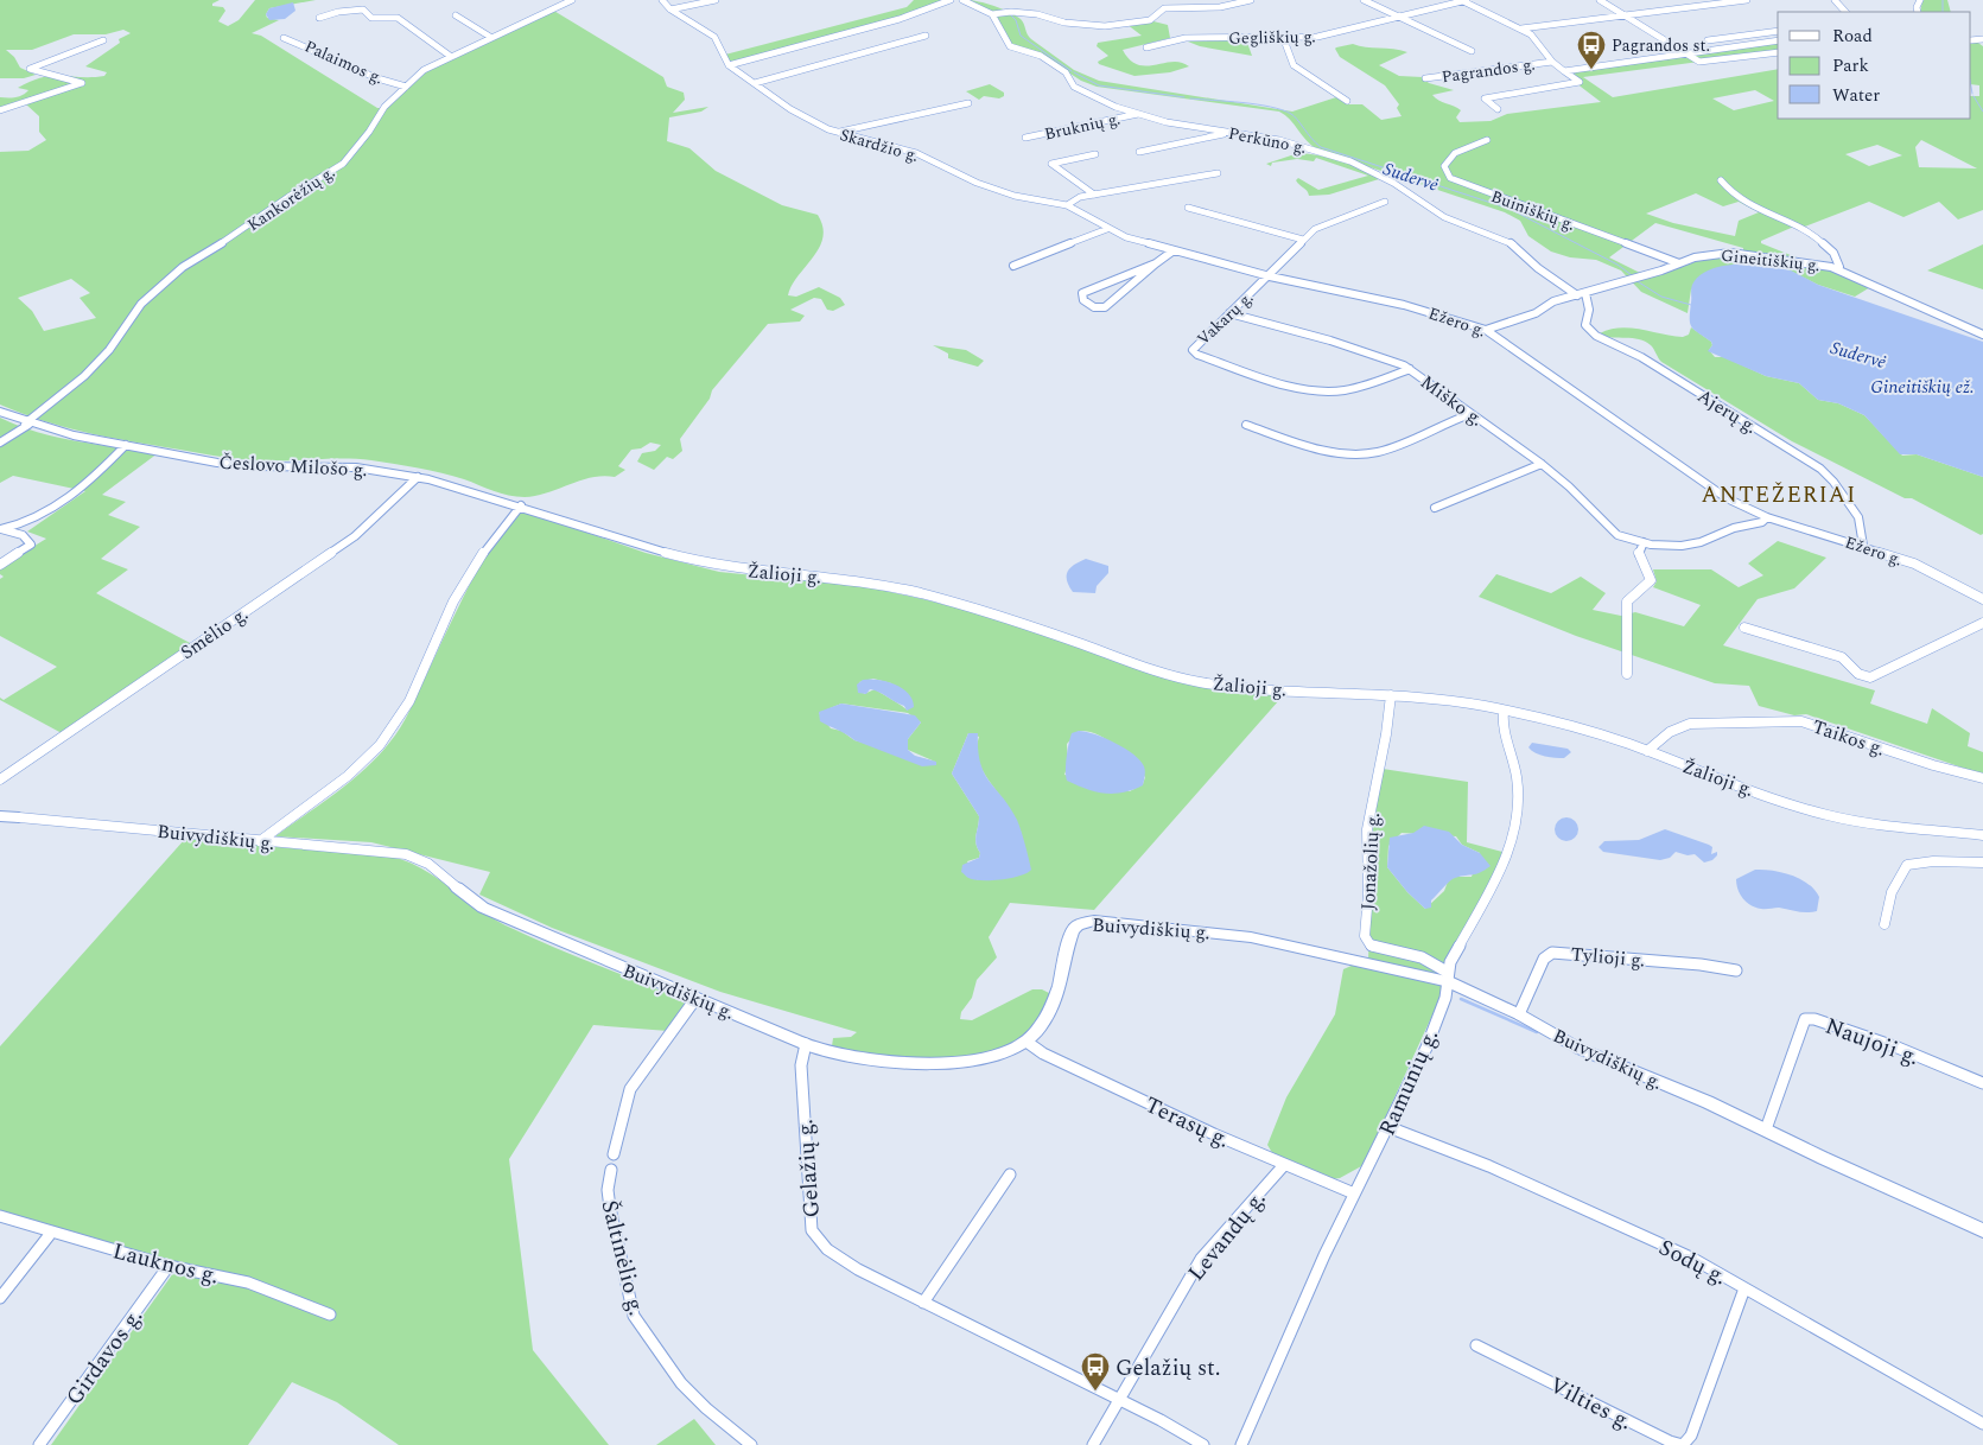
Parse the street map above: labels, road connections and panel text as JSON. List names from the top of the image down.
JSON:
{
  "streets": {
    "main road": ["Buivydiškių g."],
    "street": [
      "Gegliškių g.",
      "Palaimos g.",
      "Pagrandos g.",
      "Bruknių g.",
      "Perkūno g.",
      "Skardžio g.",
      "Kankorėžių g.",
      "Buiniškių g.",
      "Gineitiškių g.",
      "Vakarų g.",
      "Ežero g.",
      "Miško g.",
      "Ajerų g.",
      "Česlovo Milošo g.",
      "Žalioji g.",
      "Smėlio g.",
      "Taikos g.",
      "Jonažolių g.",
      "Tylioji g.",
      "Naujoji g.",
      "Ramunių g.",
      "Terasų g.",
      "Gelažių g.",
      "Levandų g.",
      "Šaltinėlio g.",
      "Sodų g.",
      "Lauknos g.",
      "Girdavos g.",
      "Vilties g."
    ]
  },
  "crossings": [
    ["Palaimos g.", "Kankorėžių g."],
    ["Bruknių g.", "Perkūno g."],
    ["Perkūno g.", "Gineitiškių g."],
    ["Perkūno g.", "Ajerų g."],
    ["Skardžio g.", "Ežero g."],
    ["Kankorėžių g.", "Česlovo Milošo g."],
    ["Buiniškių g.", "Gineitiškių g."],
    ["Gineitiškių g.", "Ežero g."],
    ["Gineitiškių g.", "Ajerų g."],
    ["Vakarų g.", "Ežero g."],
    ["Vakarų g.", "Miško g."],
    ["Ežero g.", "Miško g."],
    ["Ežero g.", "Ajerų g."],
    ["Česlovo Milošo g.", "Žalioji g."],
    ["Česlovo Milošo g.", "Smėlio g."],
    ["Žalioji g.", "Taikos g."],
    ["Žalioji g.", "Jonažolių g."],
    ["Žalioji g.", "Ramunių g."],
    ["Buivydiškių g.", "Jonažolių g."],
    ["Buivydiškių g.", "Tylioji g."],
    ["Buivydiškių g.", "Naujoji g."],
    ["Buivydiškių g.", "Ramunių g."],
    ["Buivydiškių g.", "Terasų g."],
    ["Buivydiškių g.", "Gelažių g."],
    ["Jonažolių g.", "Ramunių g."],
    ["Ramunių g.", "Terasų g."],
    ["Ramunių g.", "Sodų g."],
    ["Terasų g.", "Levandų g."],
    ["Gelažių g.", "Levandų g."],
    ["Sodų g.", "Vilties g."],
    ["Lauknos g.", "Girdavos g."]
  ],
  "districts": ["ANTEŽERIAI"],
  "water": ["Sudervė", "Gineitiškių ež."],
  "places": {
    "bus stop": ["Pagrandos st.", "Gelažių st."]
  },
  "legend": ["Road", "Park", "Water"]
}
